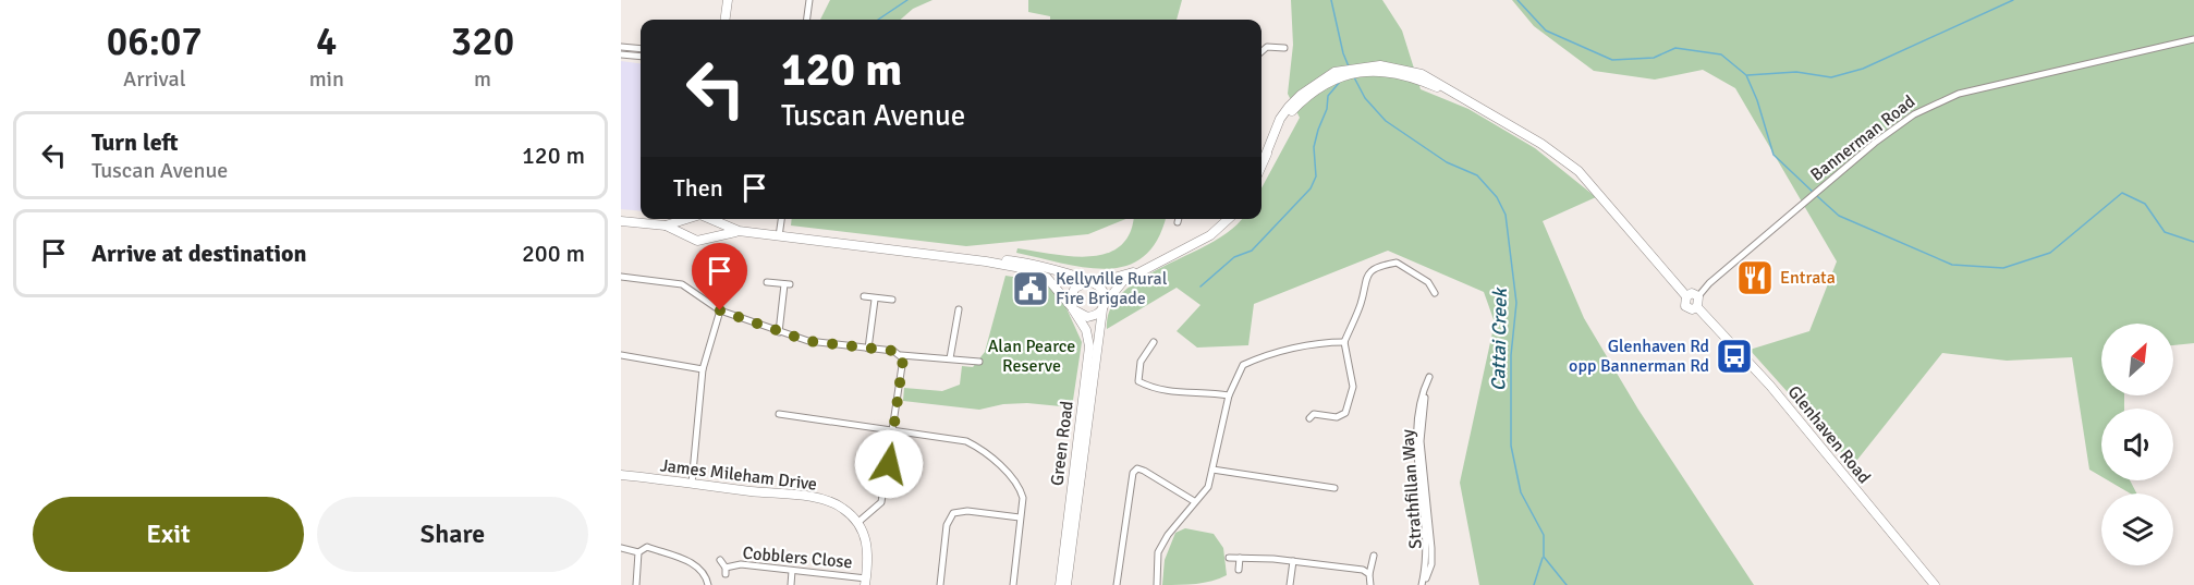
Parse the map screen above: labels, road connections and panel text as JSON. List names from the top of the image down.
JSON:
{
  "streets": {
    "main road": ["Glenhaven Road", "Green Road", "James Mileham Drive"],
    "street": ["Bannerman Road", "Strathfillan Way", "Cobblers Close"]
  },
  "crossings": [
    ["Bannerman Road", "Glenhaven Road"]
  ],
  "water": ["Cattai Creek"],
  "parks": ["Alan Pearce Reserve"],
  "places": {
    "restaurant": ["Entrata"],
    "public building": ["Kellyville Rural Fire Brigade"],
    "bus stop": ["Glenhaven Rd opp Bannerman Rd"]
  },
  "north": "top right",
  "page": {
    "eta": [
      "06:07",
      "Arrival",
      "4",
      "min",
      "320",
      "m"
    ],
    "turn": ["120 m", "Tuscan Avenue"],
    "list": [
      {
        "name": "Turn left",
        "note": "Tuscan Avenue",
        "value": "120 m"
      },
      {
        "name": "Arrive at destination",
        "value": "200 m"
      }
    ],
    "then": "Then",
    "buttons": ["Exit", "Share"]
  }
}
